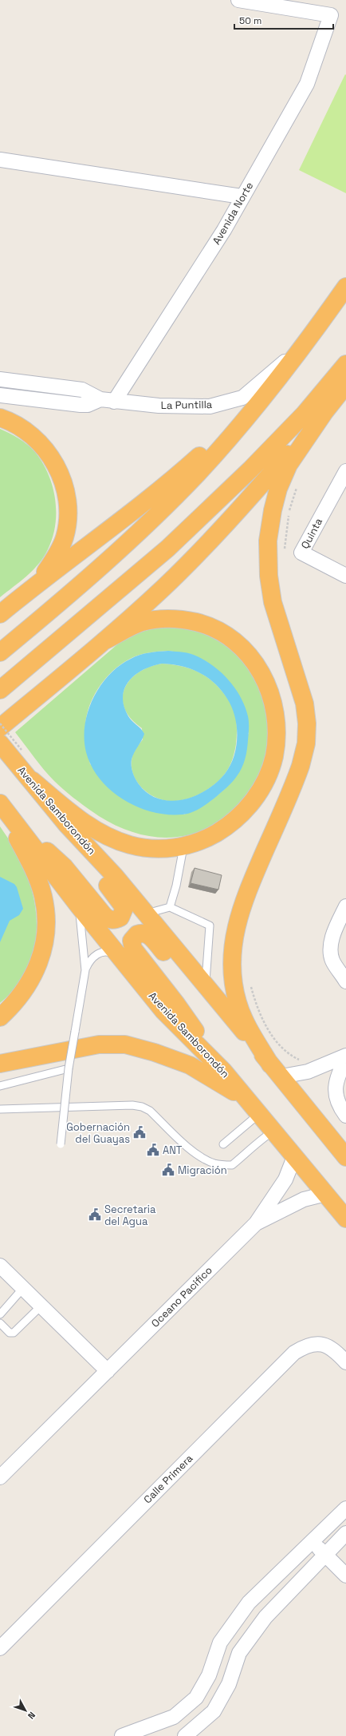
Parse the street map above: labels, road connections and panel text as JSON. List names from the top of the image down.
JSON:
{
  "streets": {
    "highway": ["Avenida Samborondón"],
    "street": [
      "Avenida Norte",
      "La Puntilla",
      "Quinta",
      "Oceano Pacifico",
      "Calle Primera"
    ]
  },
  "crossings": [
    ["Avenida Norte", "La Puntilla"],
    ["Avenida Samborondón", "Oceano Pacifico"]
  ],
  "places": {
    "public building": [
      "Gobernación del Guayas",
      "ANT",
      "Migración",
      "Secretaria del Agua"
    ]
  },
  "scale_bar": "50 m",
  "north": "bottom right"
}
